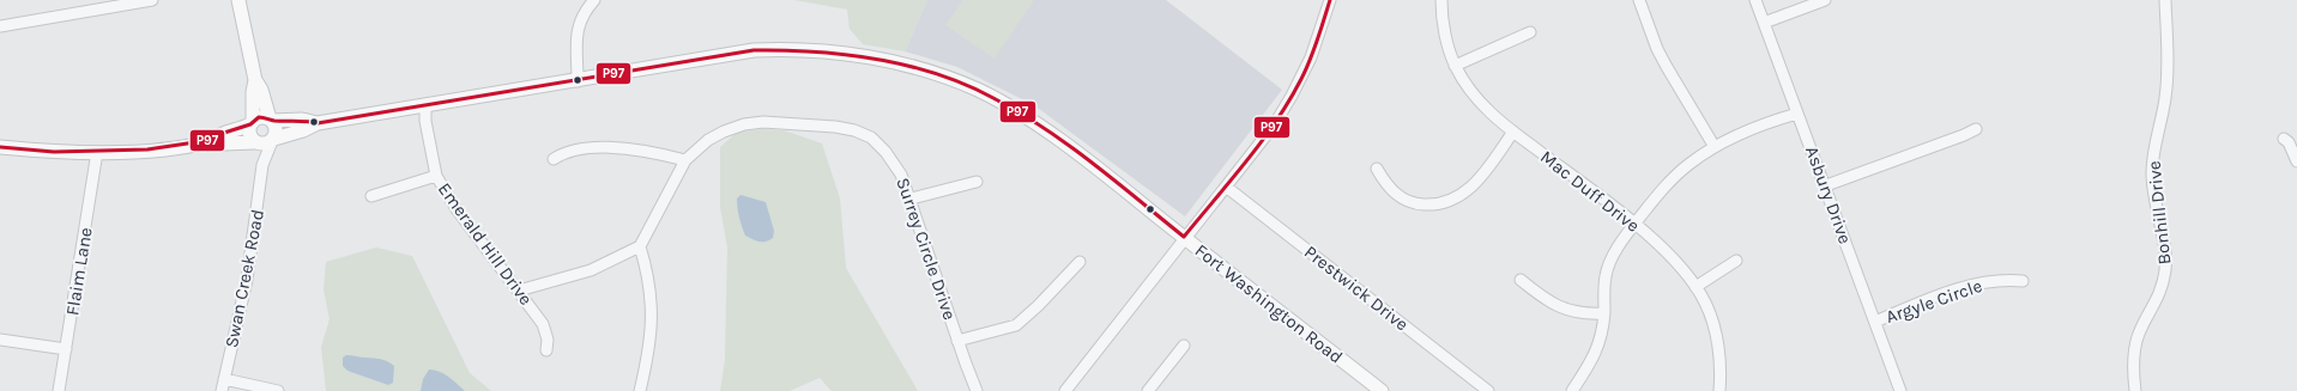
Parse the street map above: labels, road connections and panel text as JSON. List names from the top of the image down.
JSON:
{
  "streets": {
    "main road": ["Fort Washington Road"],
    "street": [
      "Mac Duff Drive",
      "Asbury Drive",
      "Bonhill Drive",
      "Emerald Hill Drive",
      "Surrey Circle Drive",
      "Flaim Lane",
      "Swan Creek Road",
      "Prestwick Drive",
      "Argyle Circle"
    ]
  },
  "crossings": [
    ["Asbury Drive", "Argyle Circle"],
    ["Emerald Hill Drive", "Fort Washington Road"],
    ["Swan Creek Road", "Fort Washington Road"]
  ],
  "lines": ["transit line P97"]
}
